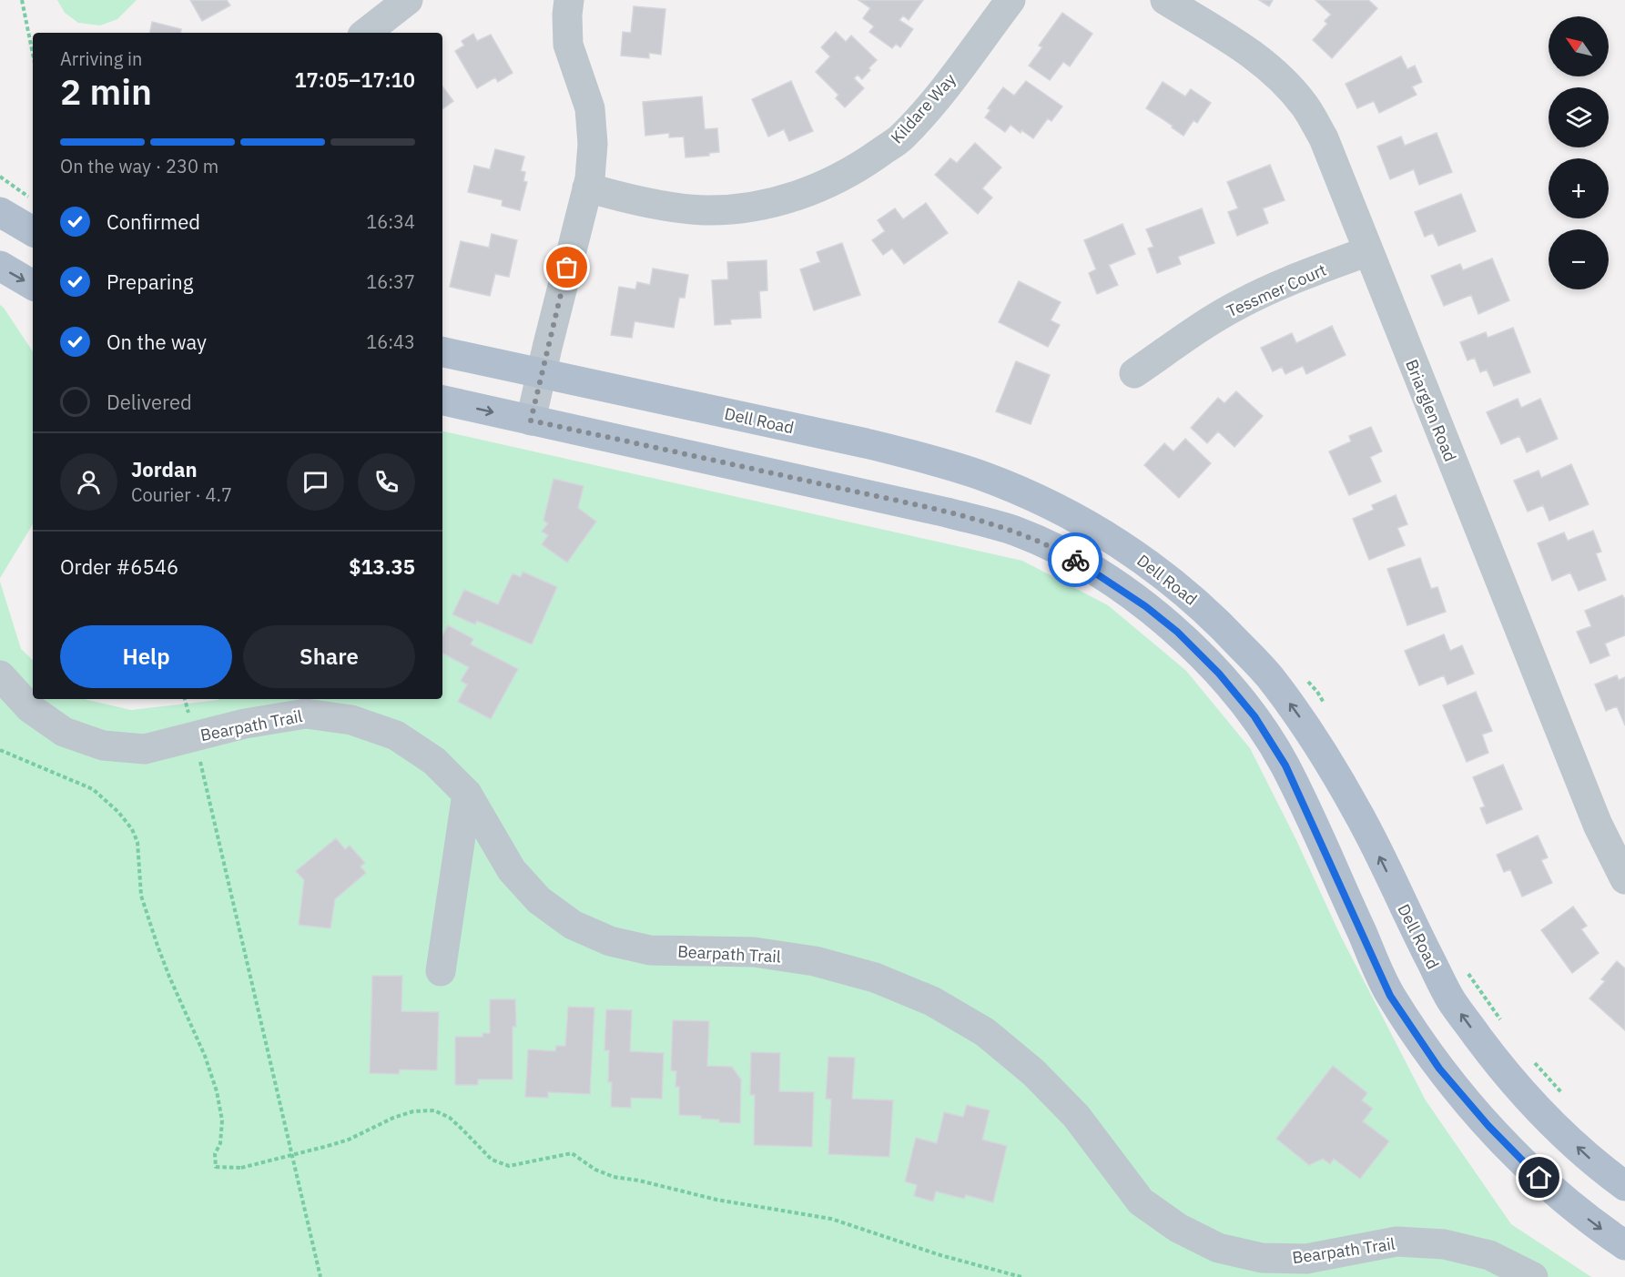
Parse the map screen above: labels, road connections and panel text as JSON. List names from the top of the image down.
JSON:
{
  "streets": {
    "main road": ["Dell Road"],
    "street": [
      "Kildare Way",
      "Tessmer Court",
      "Briarglen Road",
      "Bearpath Trail"
    ]
  },
  "crossings": [
    ["Tessmer Court", "Briarglen Road"]
  ],
  "north": "top left",
  "page": {
    "map_buttons": ["+", "−"],
    "heading": ["2 min", "Arriving in", "17:05–17:10"],
    "panel": [
      "Jordan",
      "Courier · 4.7",
      "Order #6546",
      "$13.35"
    ],
    "bar": "On the way · 230 m",
    "list": [
      ["Confirmed", "16:34"],
      ["Preparing", "16:37"],
      ["On the way", "16:43"],
      "Delivered"
    ],
    "buttons": ["Help", "Share"]
  }
}
